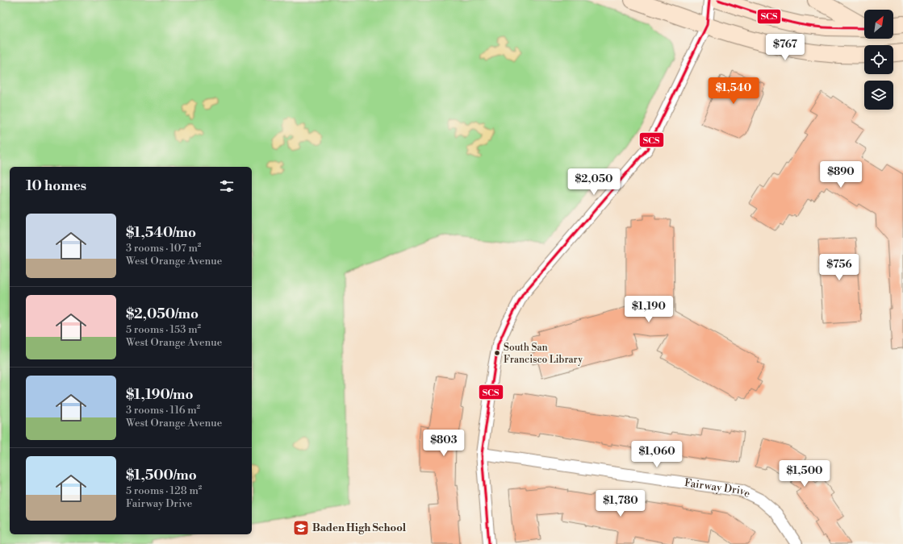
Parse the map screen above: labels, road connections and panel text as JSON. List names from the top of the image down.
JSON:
{
  "streets": {
    "street": ["Fairway Drive"]
  },
  "places": {
    "other": ["South San Francisco Library"],
    "school or university": ["Baden High School"]
  },
  "lines": ["transit line SCS"],
  "north": "top right",
  "page": {
    "price": [
      "$767",
      "$1,540",
      "$890",
      "$2,050",
      "$756",
      "$1,190",
      "$803",
      "$1,060",
      "$1,500",
      "$1,780"
    ],
    "heading": "10 homes",
    "list": [
      {
        "name": "$1,540/mo",
        "note": "3 rooms · 107 m² · West Orange Avenue"
      },
      {
        "name": "$2,050/mo",
        "note": "5 rooms · 153 m² · West Orange Avenue"
      },
      {
        "name": "$1,190/mo",
        "note": "3 rooms · 116 m² · West Orange Avenue"
      },
      {
        "name": "$1,500/mo",
        "note": "5 rooms · 128 m² · Fairway Drive"
      }
    ]
  }
}
